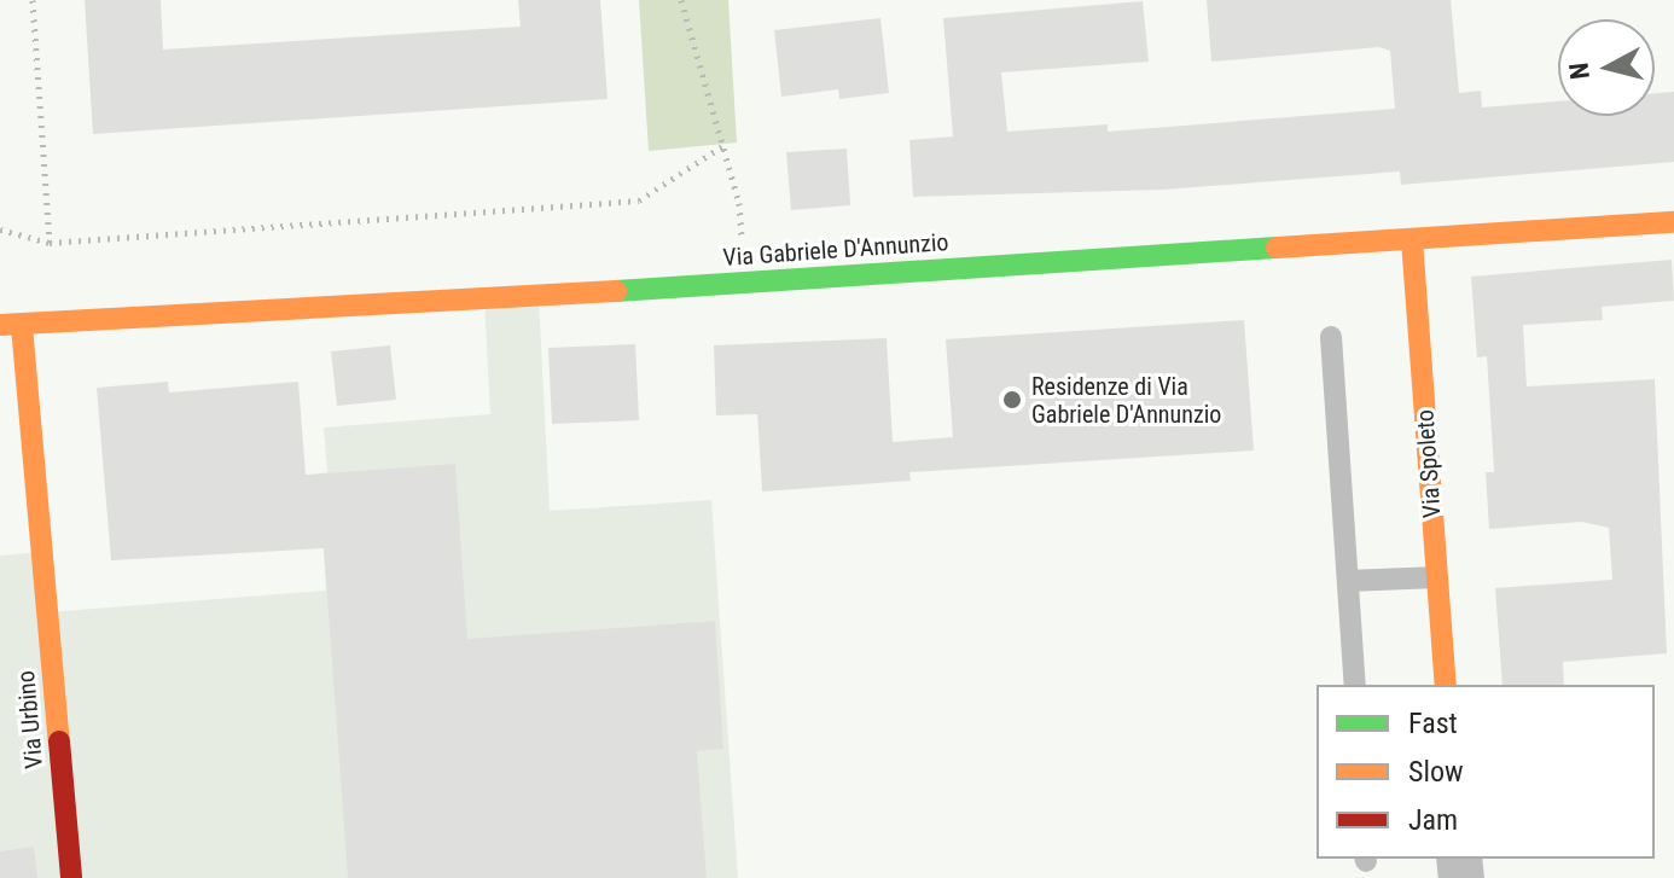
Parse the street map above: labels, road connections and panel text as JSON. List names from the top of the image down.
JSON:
{
  "streets": {
    "street": ["Via Gabriele D'Annunzio", "Via Spoleto", "Via Urbino"]
  },
  "crossings": [
    ["Via Gabriele D'Annunzio", "Via Spoleto"],
    ["Via Gabriele D'Annunzio", "Via Urbino"]
  ],
  "places": ["Residenze di Via Gabriele D'Annunzio"],
  "legend": ["Fast", "Slow", "Jam"],
  "north": "left"
}
